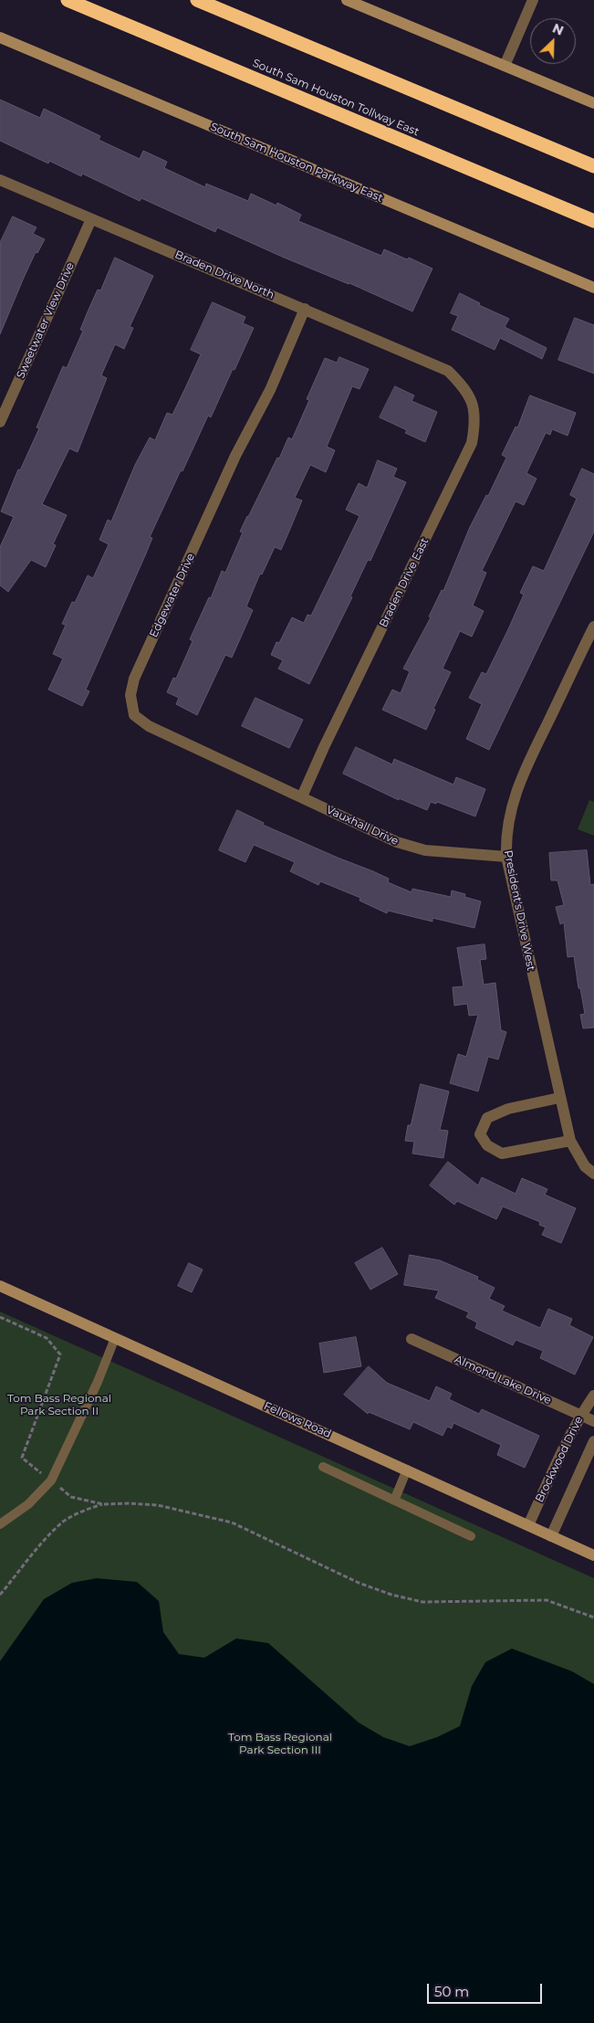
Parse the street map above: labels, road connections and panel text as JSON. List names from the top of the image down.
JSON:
{
  "streets": {
    "highway": ["South Sam Houston Tollway East"],
    "main road": ["South Sam Houston Parkway East", "Fellows Road"],
    "street": [
      "Braden Drive North",
      "Sweetwater View Drive",
      "Braden Drive East",
      "Edgewater Drive",
      "Vauxhall Drive",
      "President's Drive West",
      "Almond Lake Drive",
      "Brockwood Drive"
    ]
  },
  "crossings": [
    ["Braden Drive North", "Sweetwater View Drive"],
    ["Braden Drive North", "Braden Drive East"],
    ["Braden Drive North", "Edgewater Drive"],
    ["Braden Drive East", "Edgewater Drive"],
    ["Braden Drive East", "Vauxhall Drive"],
    ["Edgewater Drive", "Vauxhall Drive"],
    ["Vauxhall Drive", "President's Drive West"],
    ["Almond Lake Drive", "Brockwood Drive"],
    ["Fellows Road", "Brockwood Drive"]
  ],
  "parks": ["Tom Bass Regional Park Section II", "Tom Bass Regional Park Section III"],
  "scale_bar": "50 m",
  "north": "top right"
}
